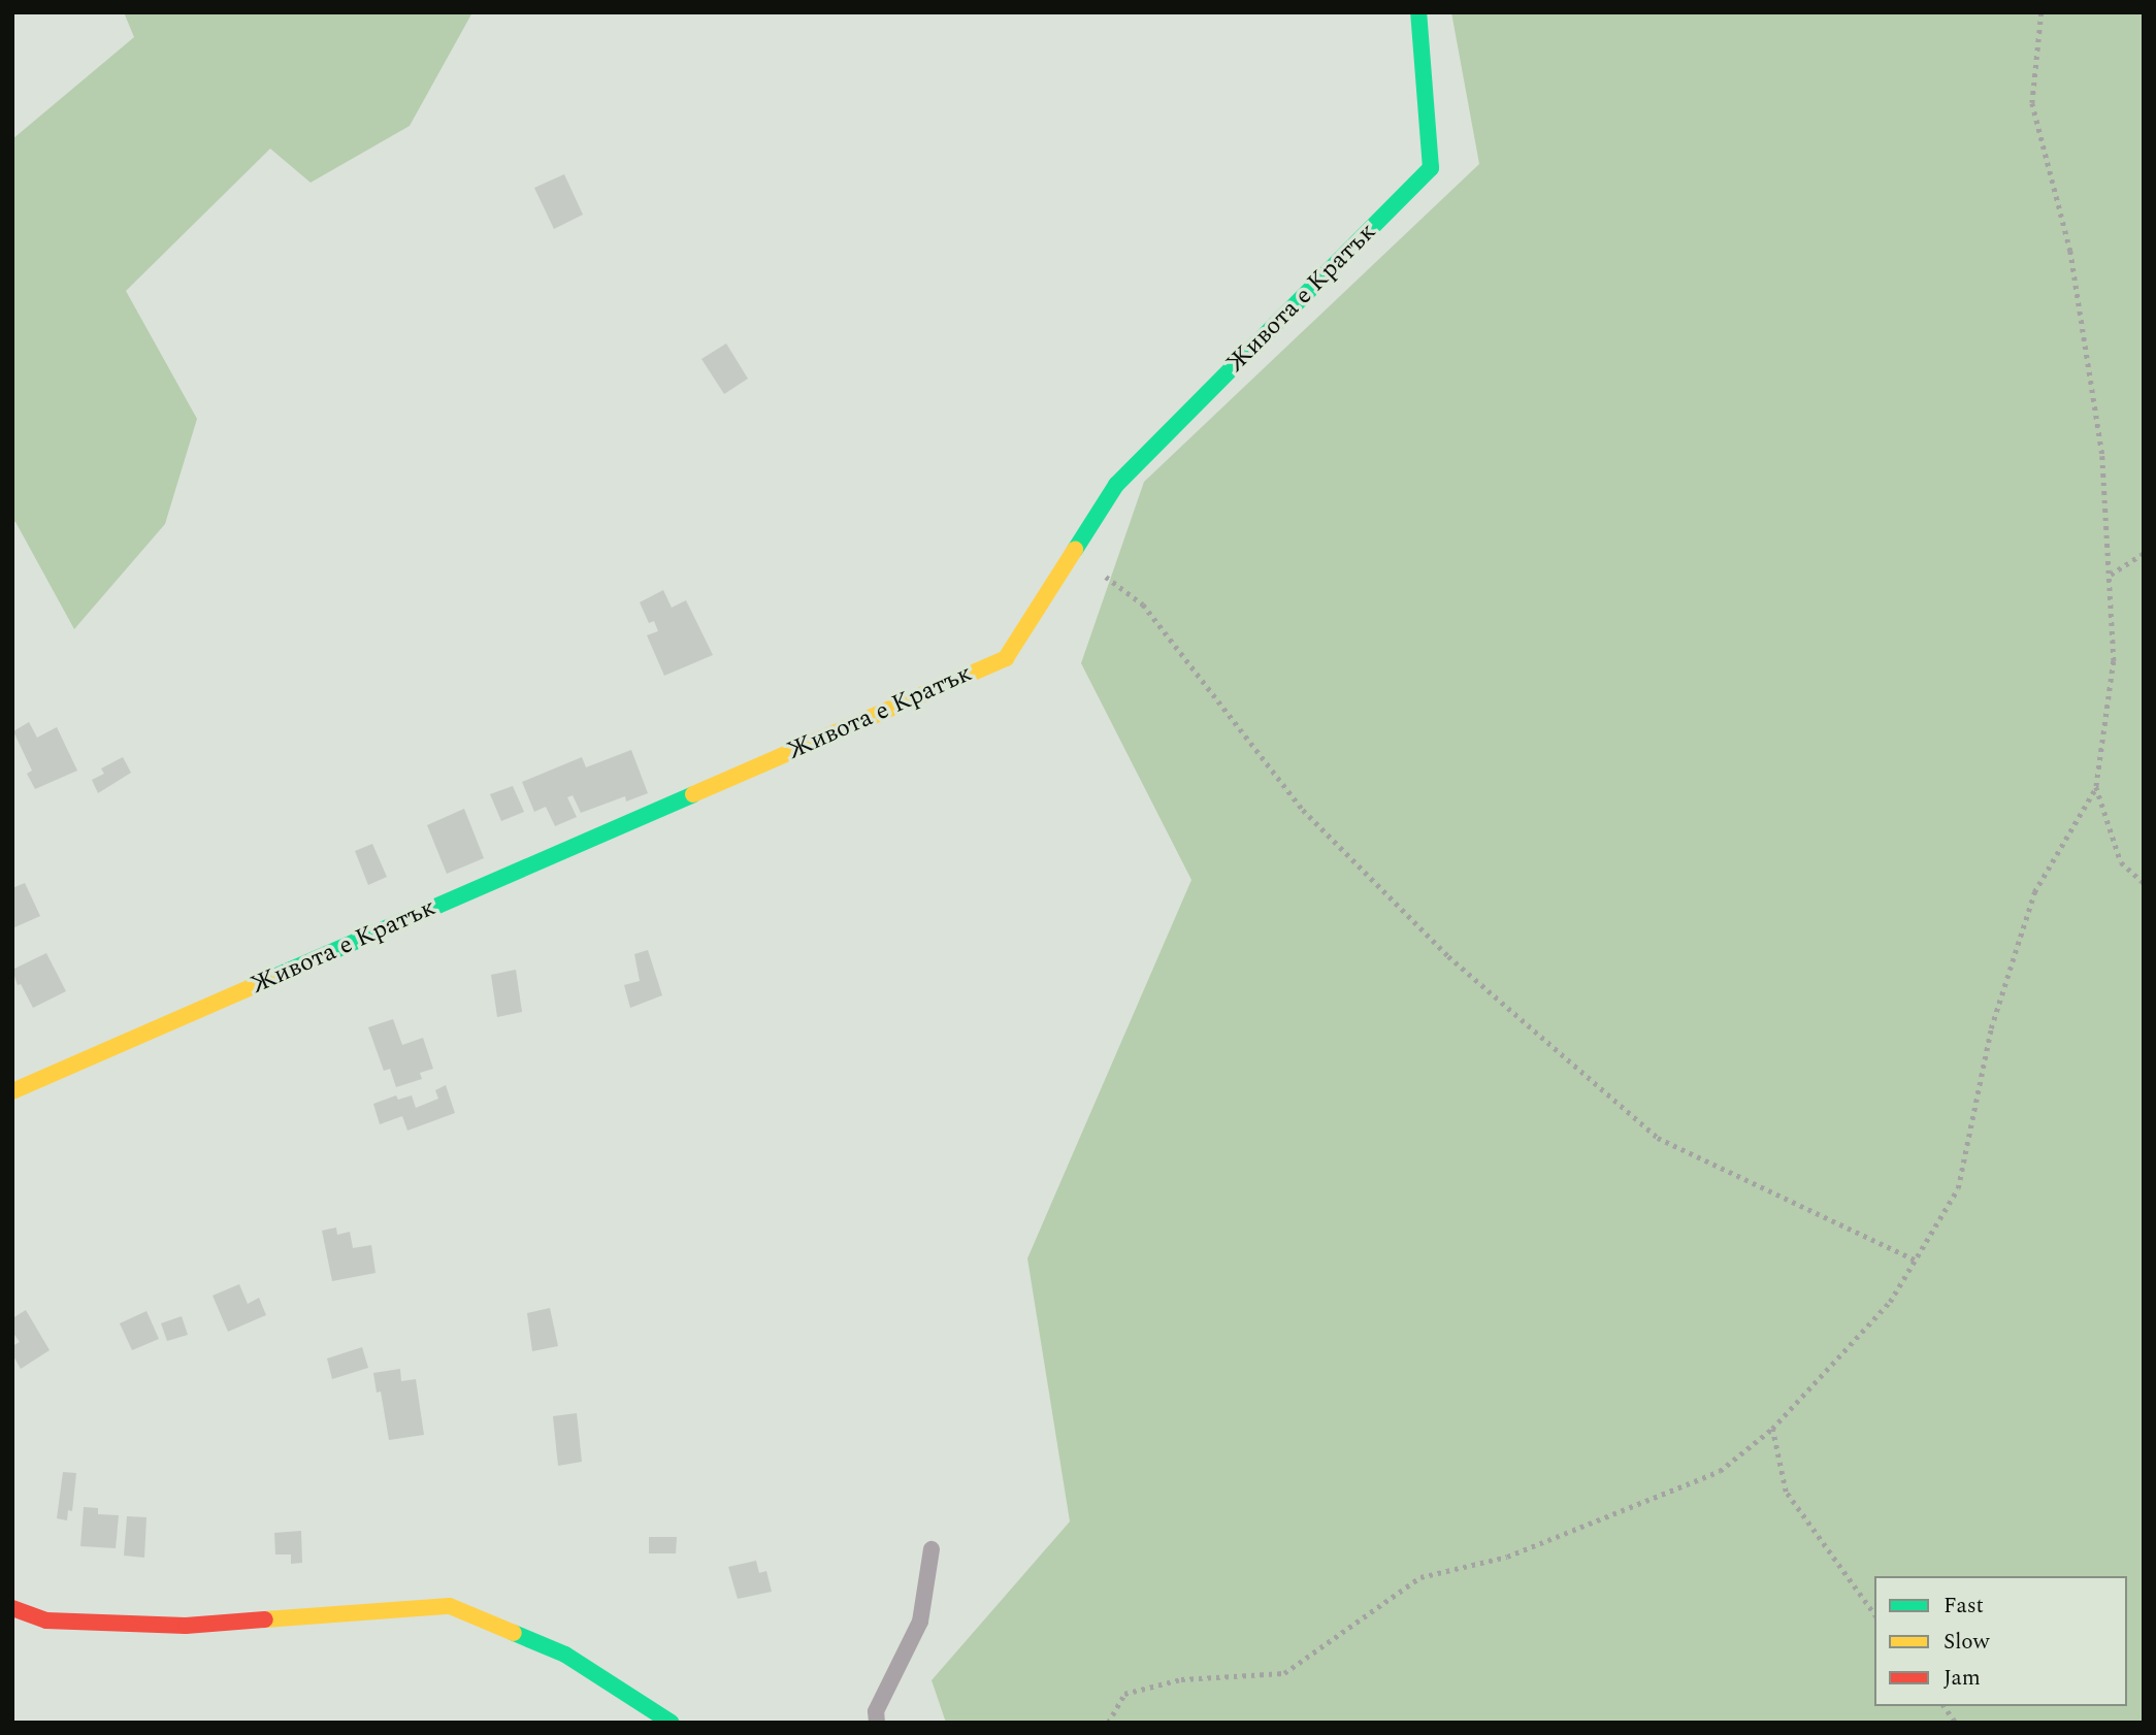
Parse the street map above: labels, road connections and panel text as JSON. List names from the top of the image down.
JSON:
{
  "streets": {
    "street": ["Живота е Кратък"]
  },
  "legend": ["Fast", "Slow", "Jam"]
}
